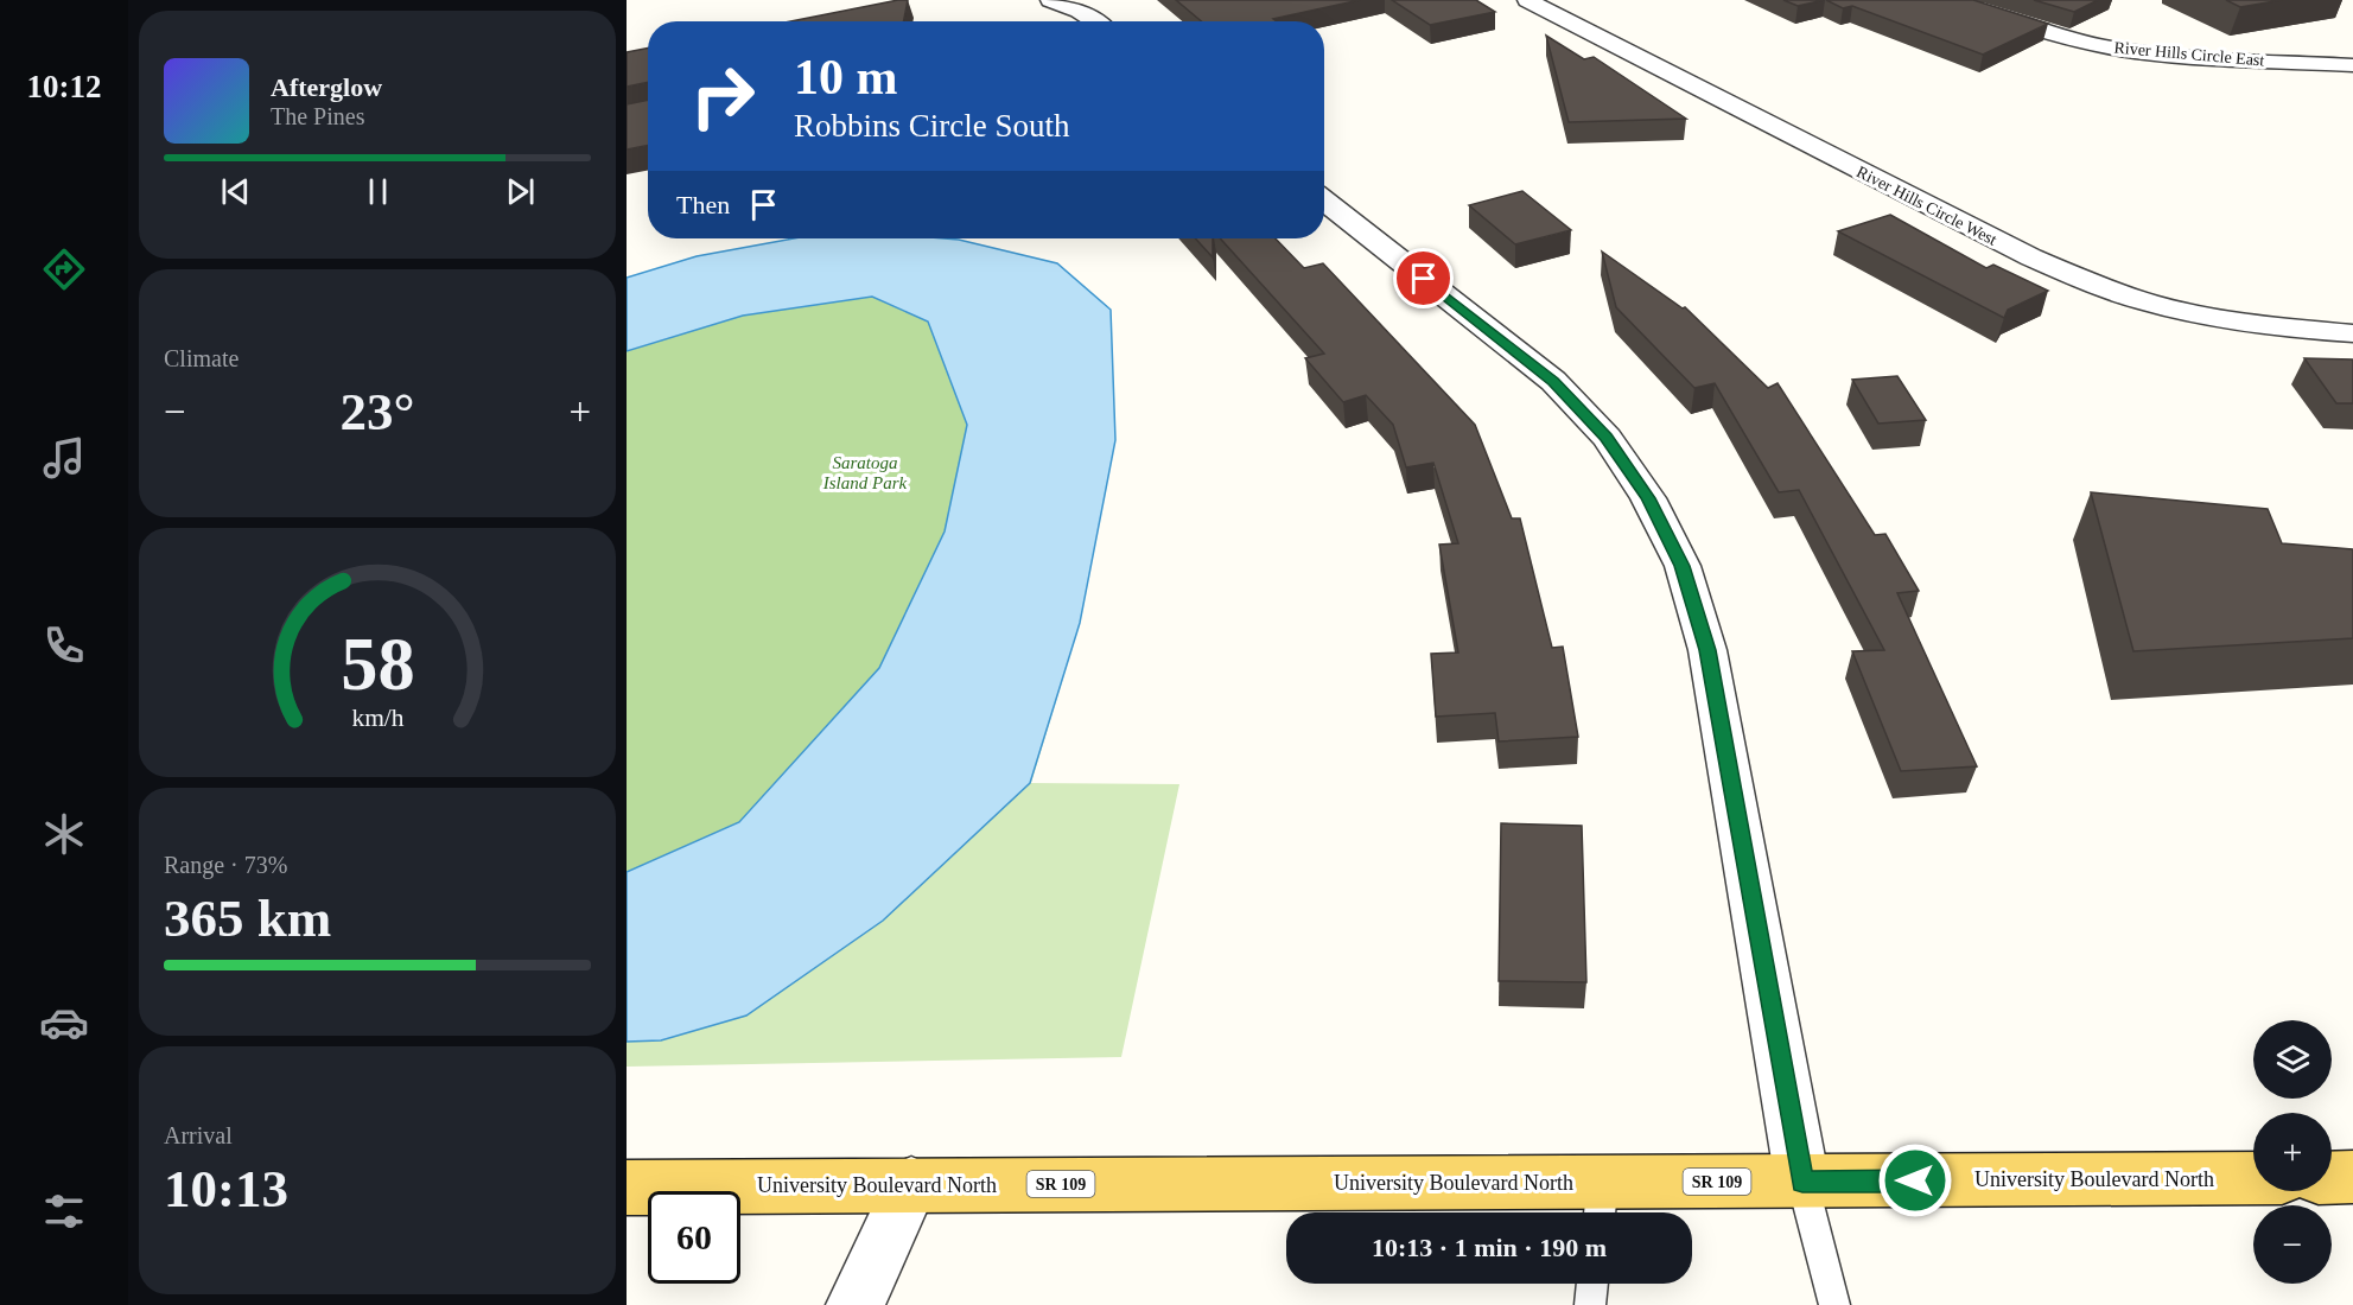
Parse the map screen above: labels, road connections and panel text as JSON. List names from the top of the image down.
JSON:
{
  "streets": {
    "main road": ["University Boulevard North", "SR 109"],
    "street": ["River Hills Circle East", "River Hills Circle West"]
  },
  "parks": ["Saratoga Island Park"],
  "page": {
    "tabs": "10:12",
    "turn": ["10 m", "Robbins Circle South"],
    "song": ["Afterglow", "The Pines"],
    "then": "Then",
    "tile": [
      "Climate",
      ["Range · 73%", "365 km"],
      ["Arrival", "10:13"]
    ],
    "heat": ["−", "23°", "+"],
    "map_buttons": ["+", "−"],
    "limit": "60",
    "trip": "10:13 · 1 min · 190 m",
    "gauge": ["58", "km/h"]
  }
}
